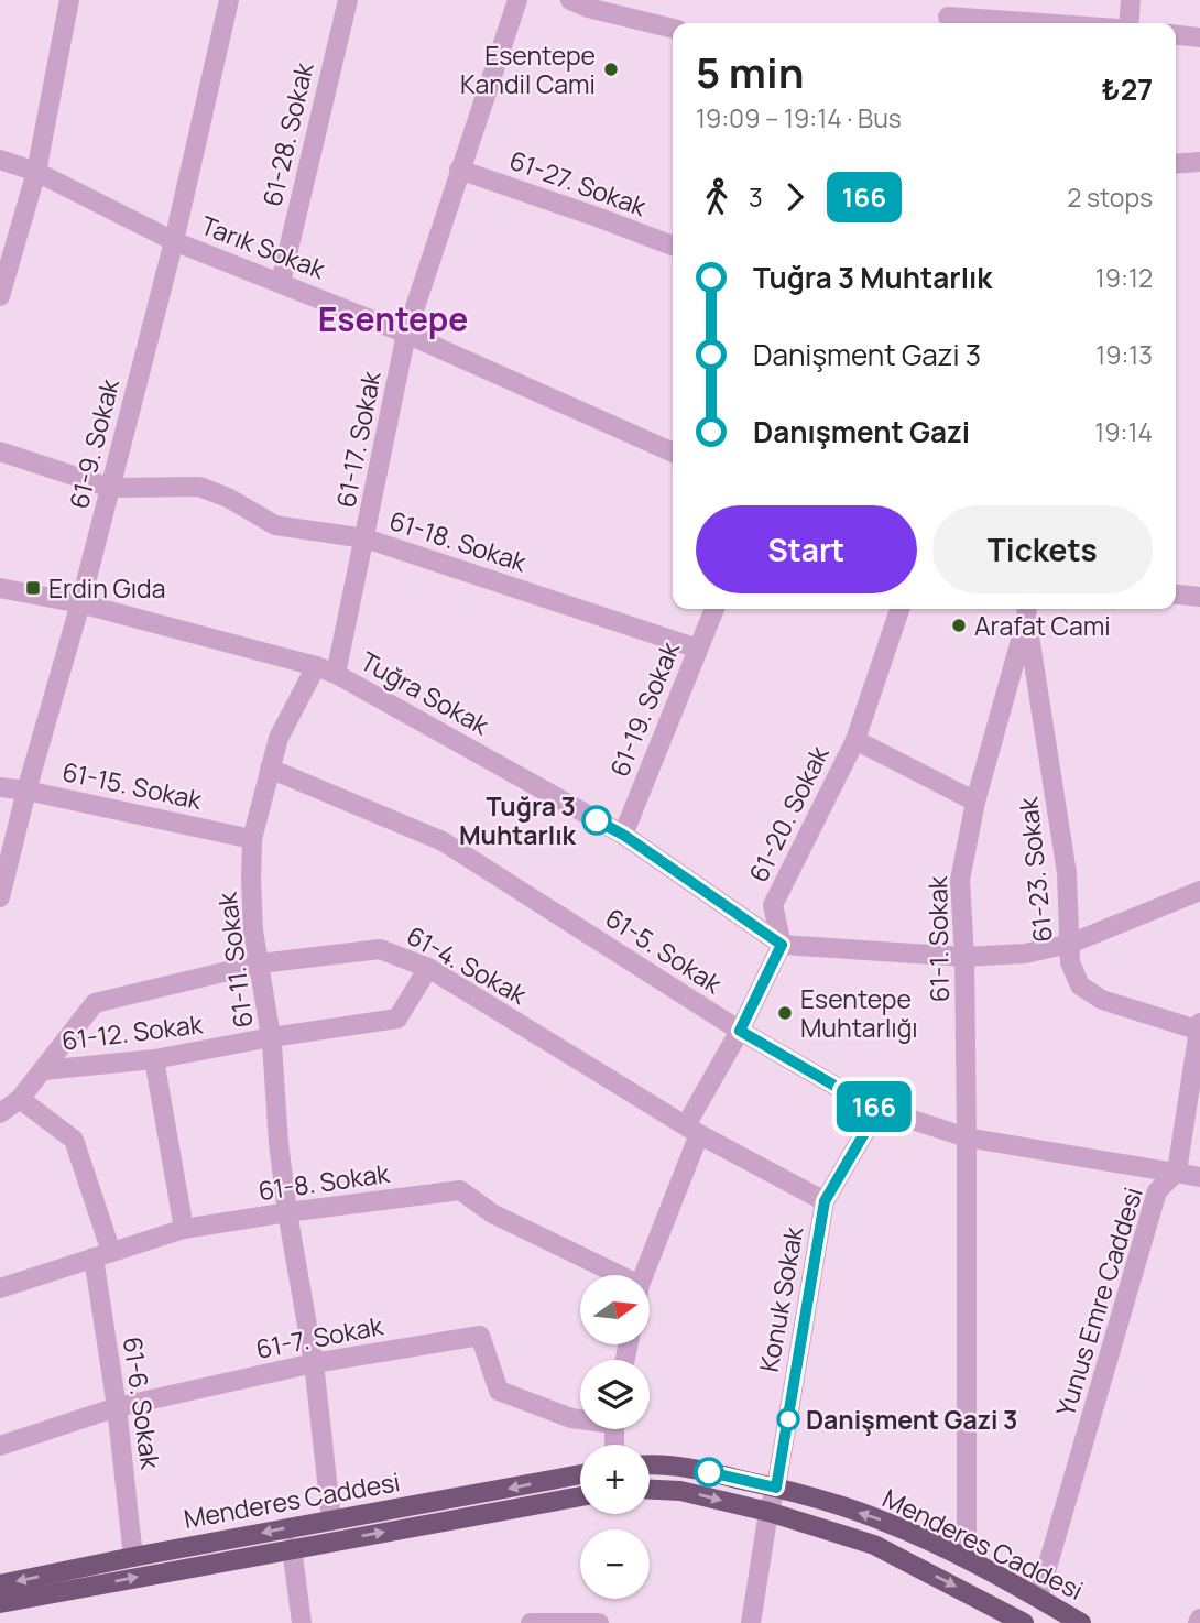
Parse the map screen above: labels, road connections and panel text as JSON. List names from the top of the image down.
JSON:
{
  "streets": {
    "main road": ["Menderes Caddesi"],
    "street": [
      "61-28. Sokak",
      "61-27. Sokak",
      "Tarık Sokak",
      "61-17. Sokak",
      "61-9. Sokak",
      "61-18. Sokak",
      "Tuğra Sokak",
      "61-19. Sokak",
      "61-15. Sokak",
      "61-20. Sokak",
      "61-23. Sokak",
      "61-1. Sokak",
      "61-5. Sokak",
      "61-11. Sokak",
      "61-4. Sokak",
      "61-12. Sokak",
      "61-8. Sokak",
      "Konuk Sokak",
      "Yunus Emre Caddesi",
      "61-7. Sokak",
      "61-6. Sokak"
    ]
  },
  "crossings": [
    ["61-28. Sokak", "Tarık Sokak"],
    ["61-27. Sokak", "61-17. Sokak"],
    ["Tarık Sokak", "61-17. Sokak"],
    ["Tarık Sokak", "61-9. Sokak"],
    ["61-17. Sokak", "61-18. Sokak"],
    ["61-17. Sokak", "Tuğra Sokak"],
    ["61-9. Sokak", "61-18. Sokak"],
    ["61-9. Sokak", "Tuğra Sokak"],
    ["61-9. Sokak", "61-15. Sokak"],
    ["61-18. Sokak", "61-19. Sokak"],
    ["Tuğra Sokak", "61-19. Sokak"],
    ["Tuğra Sokak", "61-20. Sokak"],
    ["Tuğra Sokak", "61-11. Sokak"],
    ["61-15. Sokak", "61-11. Sokak"],
    ["61-23. Sokak", "61-1. Sokak"],
    ["61-23. Sokak", "Yunus Emre Caddesi"],
    ["61-1. Sokak", "61-5. Sokak"],
    ["61-1. Sokak", "Menderes Caddesi"],
    ["61-5. Sokak", "61-11. Sokak"],
    ["61-5. Sokak", "Konuk Sokak"],
    ["61-5. Sokak", "Yunus Emre Caddesi"],
    ["61-11. Sokak", "61-4. Sokak"],
    ["61-11. Sokak", "61-12. Sokak"],
    ["61-11. Sokak", "61-8. Sokak"],
    ["61-11. Sokak", "61-7. Sokak"],
    ["61-11. Sokak", "Menderes Caddesi"],
    ["61-4. Sokak", "61-12. Sokak"],
    ["61-4. Sokak", "Konuk Sokak"],
    ["61-4. Sokak", "61-6. Sokak"],
    ["61-8. Sokak", "61-6. Sokak"],
    ["Konuk Sokak", "Menderes Caddesi"],
    ["Yunus Emre Caddesi", "Menderes Caddesi"],
    ["61-7. Sokak", "61-6. Sokak"],
    ["61-6. Sokak", "Menderes Caddesi"]
  ],
  "districts": ["Esentepe"],
  "places": {
    "other": [
      "Esentepe Kandil Cami",
      "Arafat Cami",
      "Tuğra 3 Muhtarlık",
      "Esentepe Muhtarlığı",
      "Danişment Gazi 3"
    ],
    "transit": ["Erdin Gıda"]
  },
  "lines": ["bus line 166"],
  "north": "right",
  "page": {
    "on_map": "166",
    "heading": ["5 min", "19:09 – 19:14 · Bus", "₺27"],
    "legs": ["3", "166", "2 stops"],
    "list": [
      {
        "name": "Tuğra 3 Muhtarlık",
        "value": "19:12"
      },
      {
        "name": "Danişment Gazi 3",
        "value": "19:13"
      },
      {
        "name": "Danışment Gazi",
        "value": "19:14"
      }
    ],
    "buttons": ["Start", "Tickets"],
    "map_buttons": ["+", "−"]
  }
}
